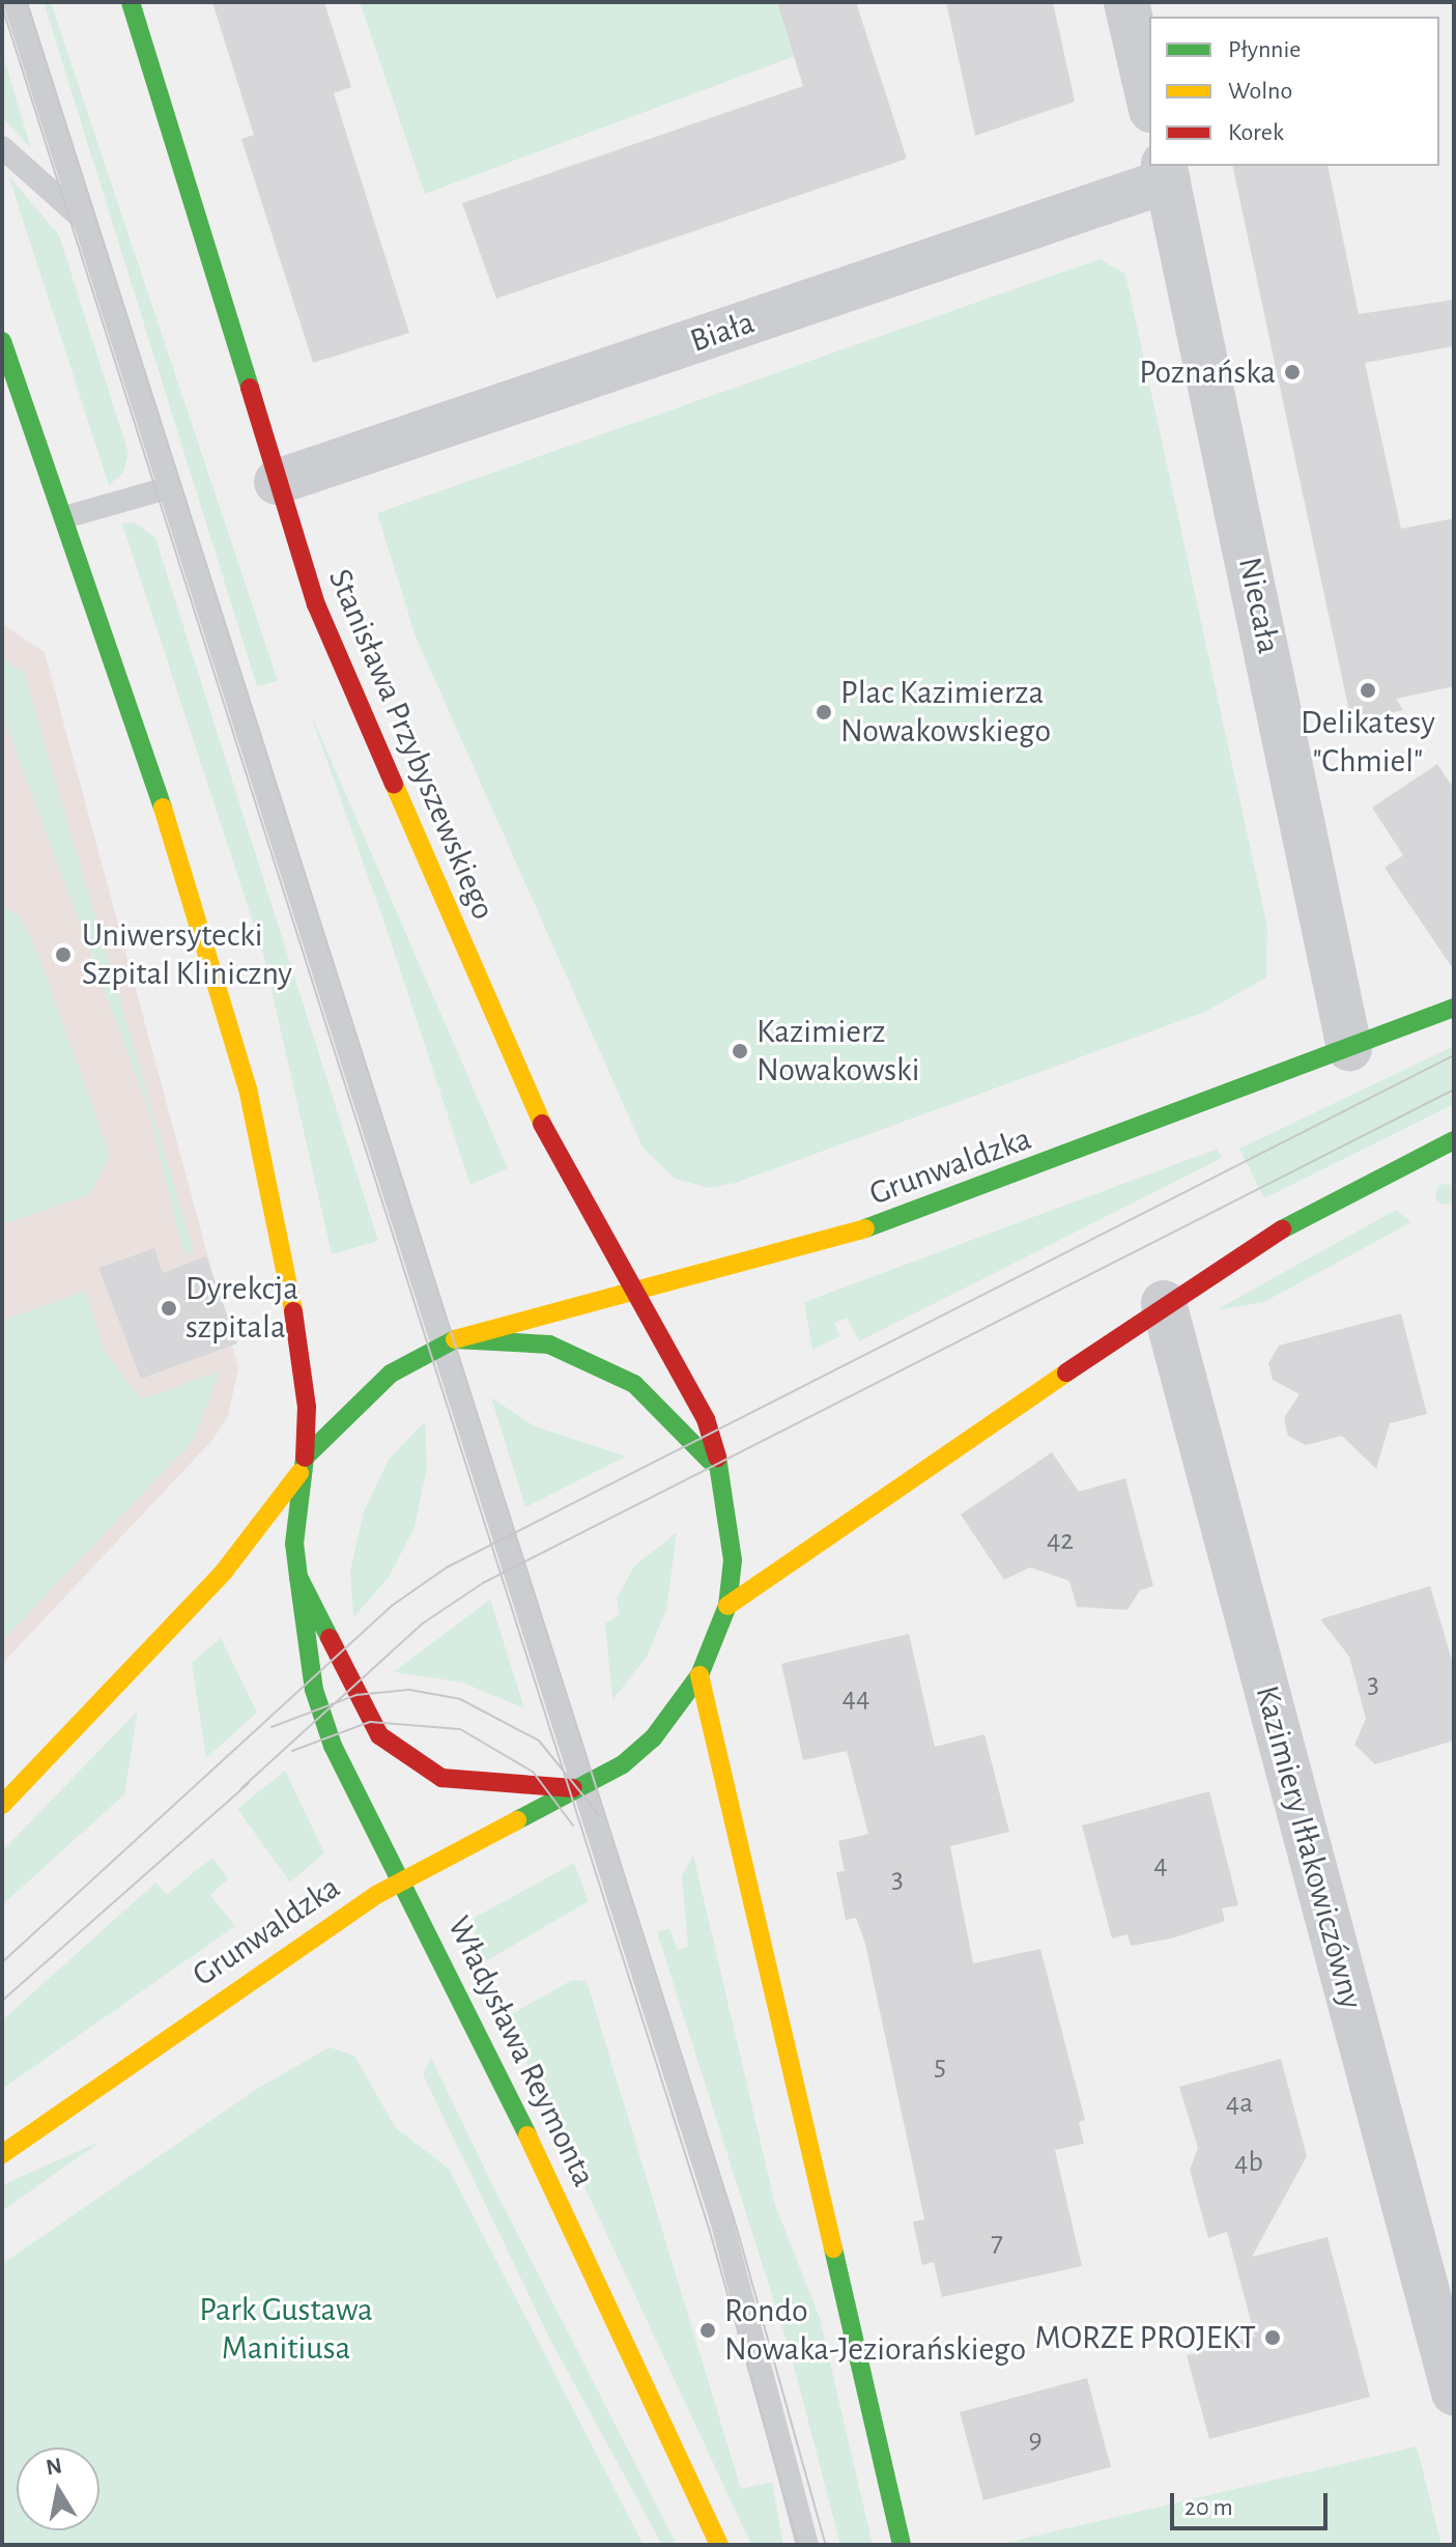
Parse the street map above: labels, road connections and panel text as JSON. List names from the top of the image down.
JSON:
{
  "streets": {
    "main road": ["Stanisława Przybyszewskiego", "Grunwaldzka", "Władysława Reymonta"],
    "street": ["Biała", "Niecała", "Kazimiery Iłłakowiczówny"]
  },
  "crossings": [
    ["Biała", "Niecała"],
    ["Biała", "Stanisława Przybyszewskiego"],
    ["Niecała", "Grunwaldzka"],
    ["Stanisława Przybyszewskiego", "Grunwaldzka"],
    ["Grunwaldzka", "Władysława Reymonta"]
  ],
  "parks": ["Park Gustawa Manitiusa"],
  "places": [
    "Poznańska",
    "Delikatesy \"Chmiel\"",
    "Plac Kazimierza Nowakowskiego",
    "Uniwersytecki Szpital Kliniczny",
    "Kazimierz Nowakowski",
    "Dyrekcja szpitala",
    "Rondo Nowaka-Jeziorańskiego",
    "MORZE PROJEKT"
  ],
  "house_numbers": [
    "42",
    "3",
    "44",
    "4",
    "3",
    "5",
    "4a",
    "4b",
    "7",
    "9"
  ],
  "legend": ["Płynnie", "Wolno", "Korek"],
  "scale_bar": "20 m",
  "north": "top"
}
